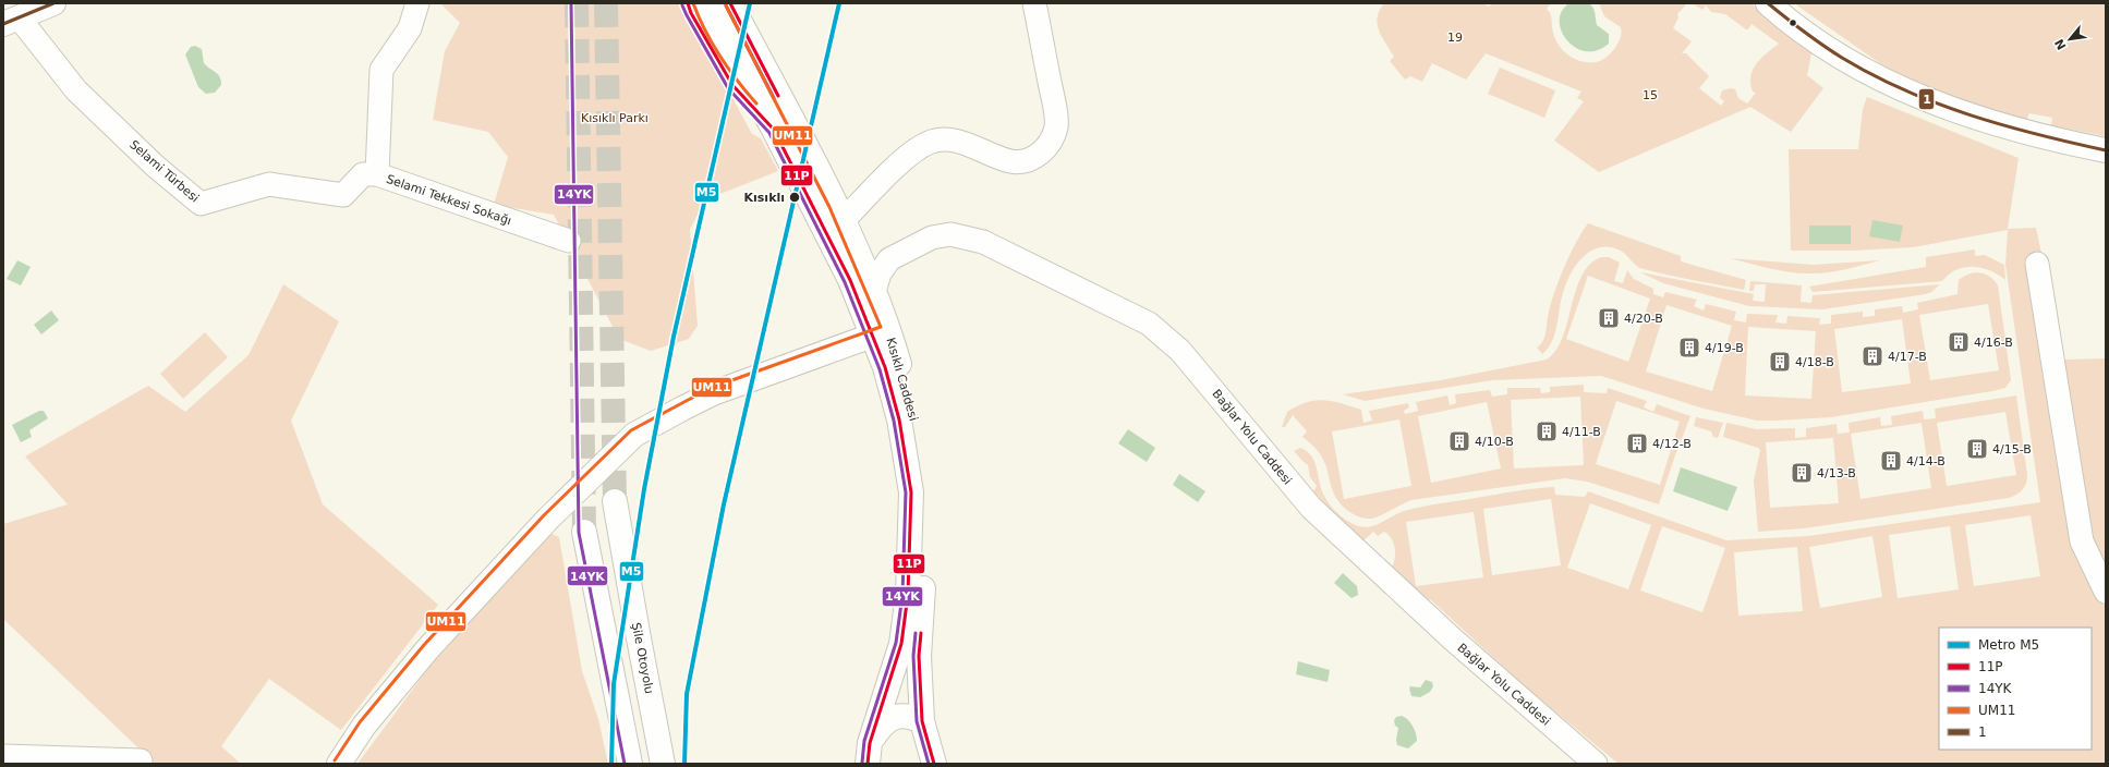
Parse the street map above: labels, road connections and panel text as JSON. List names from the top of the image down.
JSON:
{
  "streets": {
    "main road": ["Kısıklı Caddesi", "Şile Otoyolu"],
    "street": ["Selami Türbesi", "Selami Tekkesi Sokağı", "Bağlar Yolu Caddesi"]
  },
  "crossings": [
    ["Selami Türbesi", "Selami Tekkesi Sokağı"],
    ["Kısıklı Caddesi", "Bağlar Yolu Caddesi"]
  ],
  "parks": ["19", "15", "Kısıklı Parkı"],
  "places": {
    "other": ["Kısıklı"],
    "building": [
      "4/20-B",
      "4/16-B",
      "4/19-B",
      "4/17-B",
      "4/18-B",
      "4/11-B",
      "4/10-B",
      "4/12-B",
      "4/15-B",
      "4/14-B",
      "4/13-B"
    ]
  },
  "lines": [
    "metro line M5",
    "transit line 11P",
    "transit line 14YK",
    "transit line UM11",
    "transit line 1"
  ],
  "legend": [
    "Metro M5",
    "11P",
    "14YK",
    "UM11",
    "1"
  ],
  "north": "bottom left"
}
